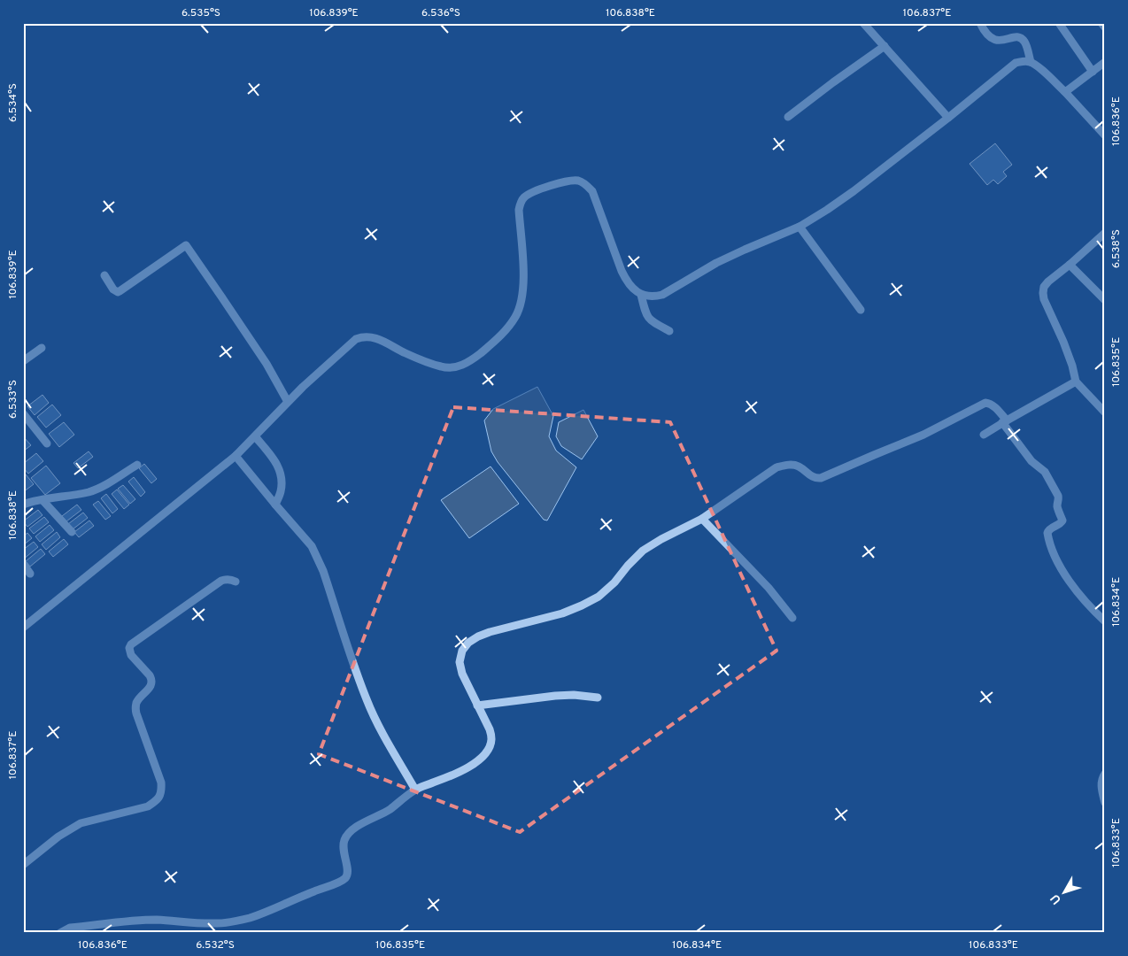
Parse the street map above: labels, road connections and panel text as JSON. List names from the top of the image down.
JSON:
{
  "north": "bottom left",
  "coordinates": [
    "6.535°S",
    "106.839°E",
    "6.536°S",
    "106.838°E",
    "106.837°E",
    "6.534°S",
    "106.836°E",
    "6.538°S",
    "106.835°E",
    "6.533°S",
    "106.834°E",
    "106.833°E",
    "6.532°S"
  ]
}
